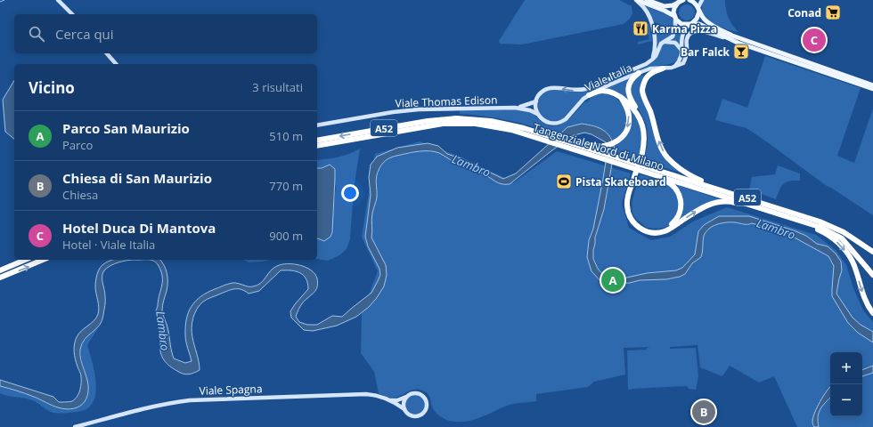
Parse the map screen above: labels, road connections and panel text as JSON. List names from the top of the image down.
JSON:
{
  "streets": {
    "highway": ["A52", "Tangenziale Nord di Milano"],
    "street": ["Viale Italia", "Viale Thomas Edison", "Viale Spagna"]
  },
  "crossings": [
    ["Viale Italia", "Viale Thomas Edison"]
  ],
  "water": ["Lambro"],
  "places": {
    "supermarket": ["Conad"],
    "restaurant": ["Karma Pizza"],
    "bar": ["Bar Falck"],
    "sports": ["Pista Skateboard"]
  },
  "page": {
    "search": "Cerca qui",
    "pins": ["C", "A", "B"],
    "heading": ["Vicino", "3 risultati"],
    "list": [
      {
        "mark": "A",
        "name": "Parco San Maurizio",
        "note": "Parco",
        "value": "510 m"
      },
      {
        "mark": "B",
        "name": "Chiesa di San Maurizio",
        "note": "Chiesa",
        "value": "770 m"
      },
      {
        "mark": "C",
        "name": "Hotel Duca Di Mantova",
        "note": "Hotel · Viale Italia",
        "value": "900 m"
      }
    ],
    "map_buttons": ["+", "−"]
  }
}
